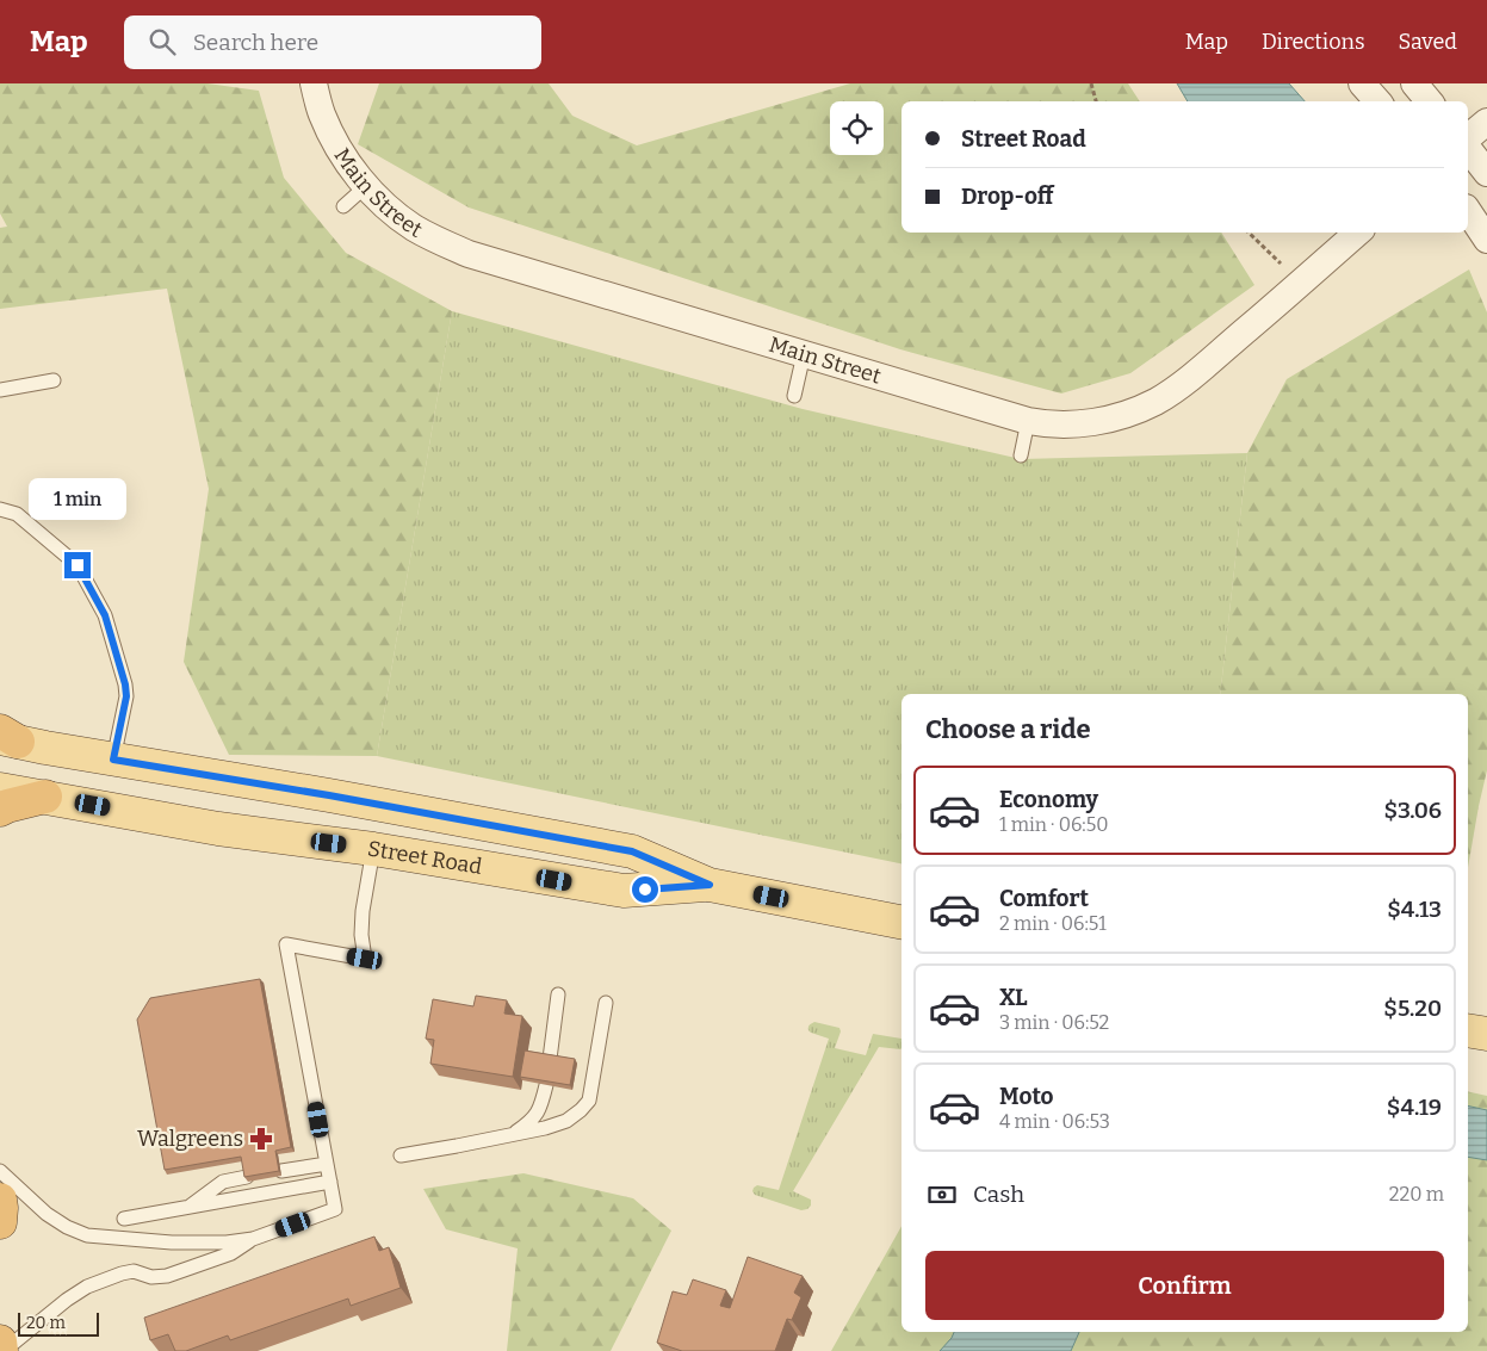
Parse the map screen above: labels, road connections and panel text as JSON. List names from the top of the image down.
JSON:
{
  "streets": {
    "main road": ["Street Road"],
    "street": ["Main Street"]
  },
  "places": {
    "pharmacy": ["Walgreens"]
  },
  "scale_bar": "20 m",
  "page": {
    "header": "Map",
    "search": "Search here",
    "nav": ["Map", "Directions", "Saved"],
    "banner": ["Street Road", "Drop-off"],
    "bubble": "1 min",
    "heading": "Choose a ride",
    "list": [
      {
        "name": "Economy",
        "note": "1 min · 06:50",
        "value": "$3.06"
      },
      {
        "name": "Comfort",
        "note": "2 min · 06:51",
        "value": "$4.13"
      },
      {
        "name": "XL",
        "note": "3 min · 06:52",
        "value": "$5.20"
      },
      {
        "name": "Moto",
        "note": "4 min · 06:53",
        "value": "$4.19"
      }
    ],
    "pay": ["Cash", "220 m"],
    "buttons": "Confirm",
    "scale": "20 m"
  }
}
